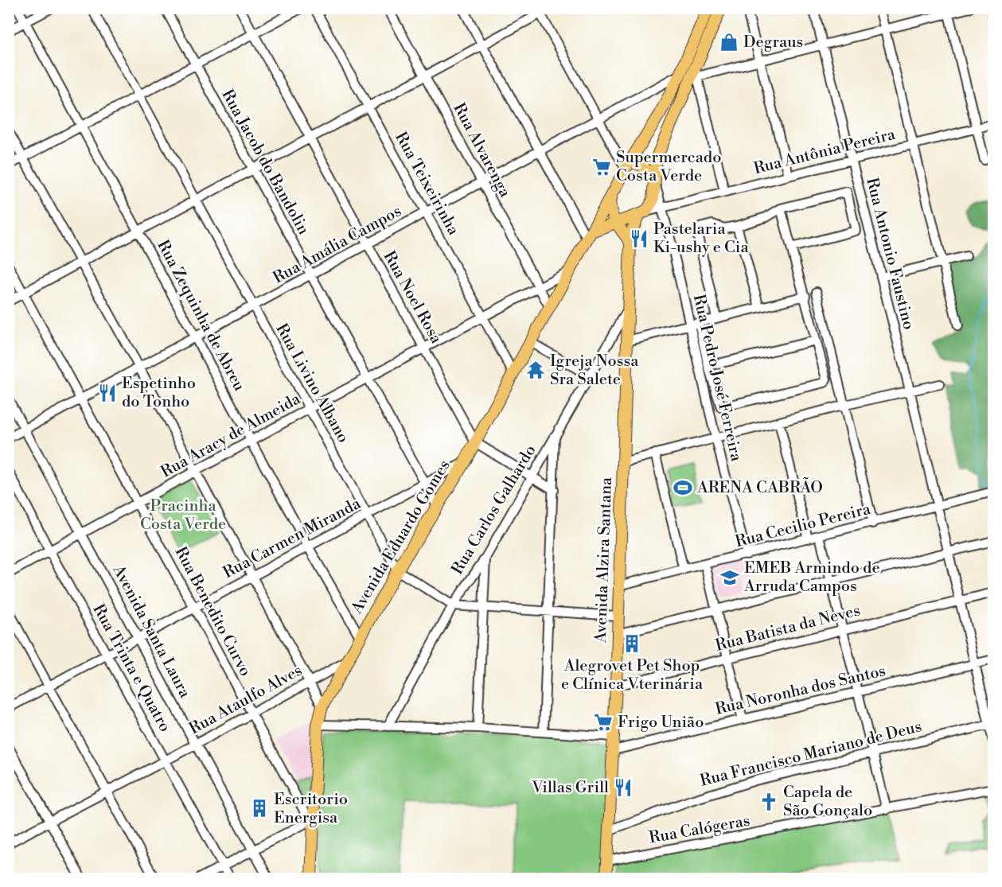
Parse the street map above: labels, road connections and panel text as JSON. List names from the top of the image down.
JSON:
{
  "streets": {
    "main road": ["Avenida Eduardo Gomes", "Avenida Alzira Santana"],
    "street": [
      "Rua Alvarenga",
      "Rua Antônia Pereira",
      "Rua Jacob do Bandolin",
      "Rua Teixeirinha",
      "Rua Amália Campos",
      "Rua Antonio Faustino",
      "Rua Noel Rosa",
      "Rua Zequinha de Abreu",
      "Rua Pedro José Ferreira",
      "Rua Livino Albano",
      "Rua Aracy de Almeida",
      "Rua Carlos Galhardo",
      "Rua Cecilio Pereira",
      "Rua Carmen Miranda",
      "Rua Benedito Curvo",
      "Rua Batista da Neves",
      "Avenida Santa Laura",
      "Rua Trinta e Quatro",
      "Rua Noronha dos Santos",
      "Rua Ataulfo Alves",
      "Rua Francisco Mariano de Deus",
      "Rua Calógeras"
    ]
  },
  "crossings": [
    ["Rua Alvarenga", "Rua Amália Campos"],
    ["Rua Alvarenga", "Rua Aracy de Almeida"],
    ["Rua Alvarenga", "Avenida Eduardo Gomes"],
    ["Rua Antônia Pereira", "Rua Antonio Faustino"],
    ["Rua Antônia Pereira", "Rua Pedro José Ferreira"],
    ["Rua Antônia Pereira", "Avenida Alzira Santana"],
    ["Rua Jacob do Bandolin", "Rua Amália Campos"],
    ["Rua Jacob do Bandolin", "Rua Aracy de Almeida"],
    ["Rua Jacob do Bandolin", "Avenida Eduardo Gomes"],
    ["Rua Jacob do Bandolin", "Rua Carmen Miranda"],
    ["Rua Teixeirinha", "Rua Amália Campos"],
    ["Rua Teixeirinha", "Rua Aracy de Almeida"],
    ["Rua Teixeirinha", "Avenida Eduardo Gomes"],
    ["Rua Amália Campos", "Rua Noel Rosa"],
    ["Rua Amália Campos", "Rua Zequinha de Abreu"],
    ["Rua Amália Campos", "Rua Livino Albano"],
    ["Rua Amália Campos", "Avenida Eduardo Gomes"],
    ["Rua Amália Campos", "Rua Benedito Curvo"],
    ["Rua Amália Campos", "Avenida Santa Laura"],
    ["Rua Antonio Faustino", "Rua Cecilio Pereira"],
    ["Rua Antonio Faustino", "Rua Batista da Neves"],
    ["Rua Antonio Faustino", "Rua Noronha dos Santos"],
    ["Rua Antonio Faustino", "Rua Francisco Mariano de Deus"],
    ["Rua Noel Rosa", "Rua Aracy de Almeida"],
    ["Rua Noel Rosa", "Avenida Eduardo Gomes"],
    ["Rua Zequinha de Abreu", "Rua Aracy de Almeida"],
    ["Rua Zequinha de Abreu", "Avenida Eduardo Gomes"],
    ["Rua Zequinha de Abreu", "Rua Carmen Miranda"],
    ["Rua Pedro José Ferreira", "Rua Cecilio Pereira"],
    ["Rua Pedro José Ferreira", "Avenida Alzira Santana"],
    ["Rua Livino Albano", "Rua Aracy de Almeida"],
    ["Rua Livino Albano", "Avenida Eduardo Gomes"],
    ["Rua Livino Albano", "Rua Carmen Miranda"],
    ["Rua Aracy de Almeida", "Avenida Eduardo Gomes"],
    ["Rua Aracy de Almeida", "Rua Benedito Curvo"],
    ["Rua Aracy de Almeida", "Avenida Santa Laura"],
    ["Rua Aracy de Almeida", "Rua Trinta e Quatro"],
    ["Rua Carlos Galhardo", "Avenida Alzira Santana"],
    ["Rua Cecilio Pereira", "Avenida Alzira Santana"],
    ["Avenida Eduardo Gomes", "Rua Carmen Miranda"],
    ["Avenida Eduardo Gomes", "Rua Benedito Curvo"],
    ["Avenida Eduardo Gomes", "Rua Ataulfo Alves"],
    ["Rua Carmen Miranda", "Rua Benedito Curvo"],
    ["Rua Carmen Miranda", "Avenida Santa Laura"],
    ["Rua Carmen Miranda", "Rua Trinta e Quatro"],
    ["Avenida Alzira Santana", "Rua Batista da Neves"],
    ["Avenida Alzira Santana", "Rua Noronha dos Santos"],
    ["Avenida Alzira Santana", "Rua Francisco Mariano de Deus"],
    ["Avenida Alzira Santana", "Rua Calógeras"],
    ["Rua Benedito Curvo", "Rua Ataulfo Alves"],
    ["Avenida Santa Laura", "Rua Ataulfo Alves"],
    ["Rua Trinta e Quatro", "Rua Ataulfo Alves"]
  ],
  "parks": ["Pracinha Costa Verde"],
  "places": {
    "shop": ["Degraus"],
    "supermarket": ["Supermercado Costa Verde", "Frigo União"],
    "restaurant": ["Pastelaria Ki-ushy e Cia", "Espetinho do Tonho", "Villas Grill"],
    "temple": ["Igreja Nossa Sra Salete"],
    "sports": ["ARENA CABRÃO"],
    "school or university": ["EMEB Armindo de Arruda Campos"],
    "building": ["Alegrovet Pet Shop e Clínica Vterinária", "Escritorio Energisa"],
    "church": ["Capela de São Gonçalo"]
  }
}
